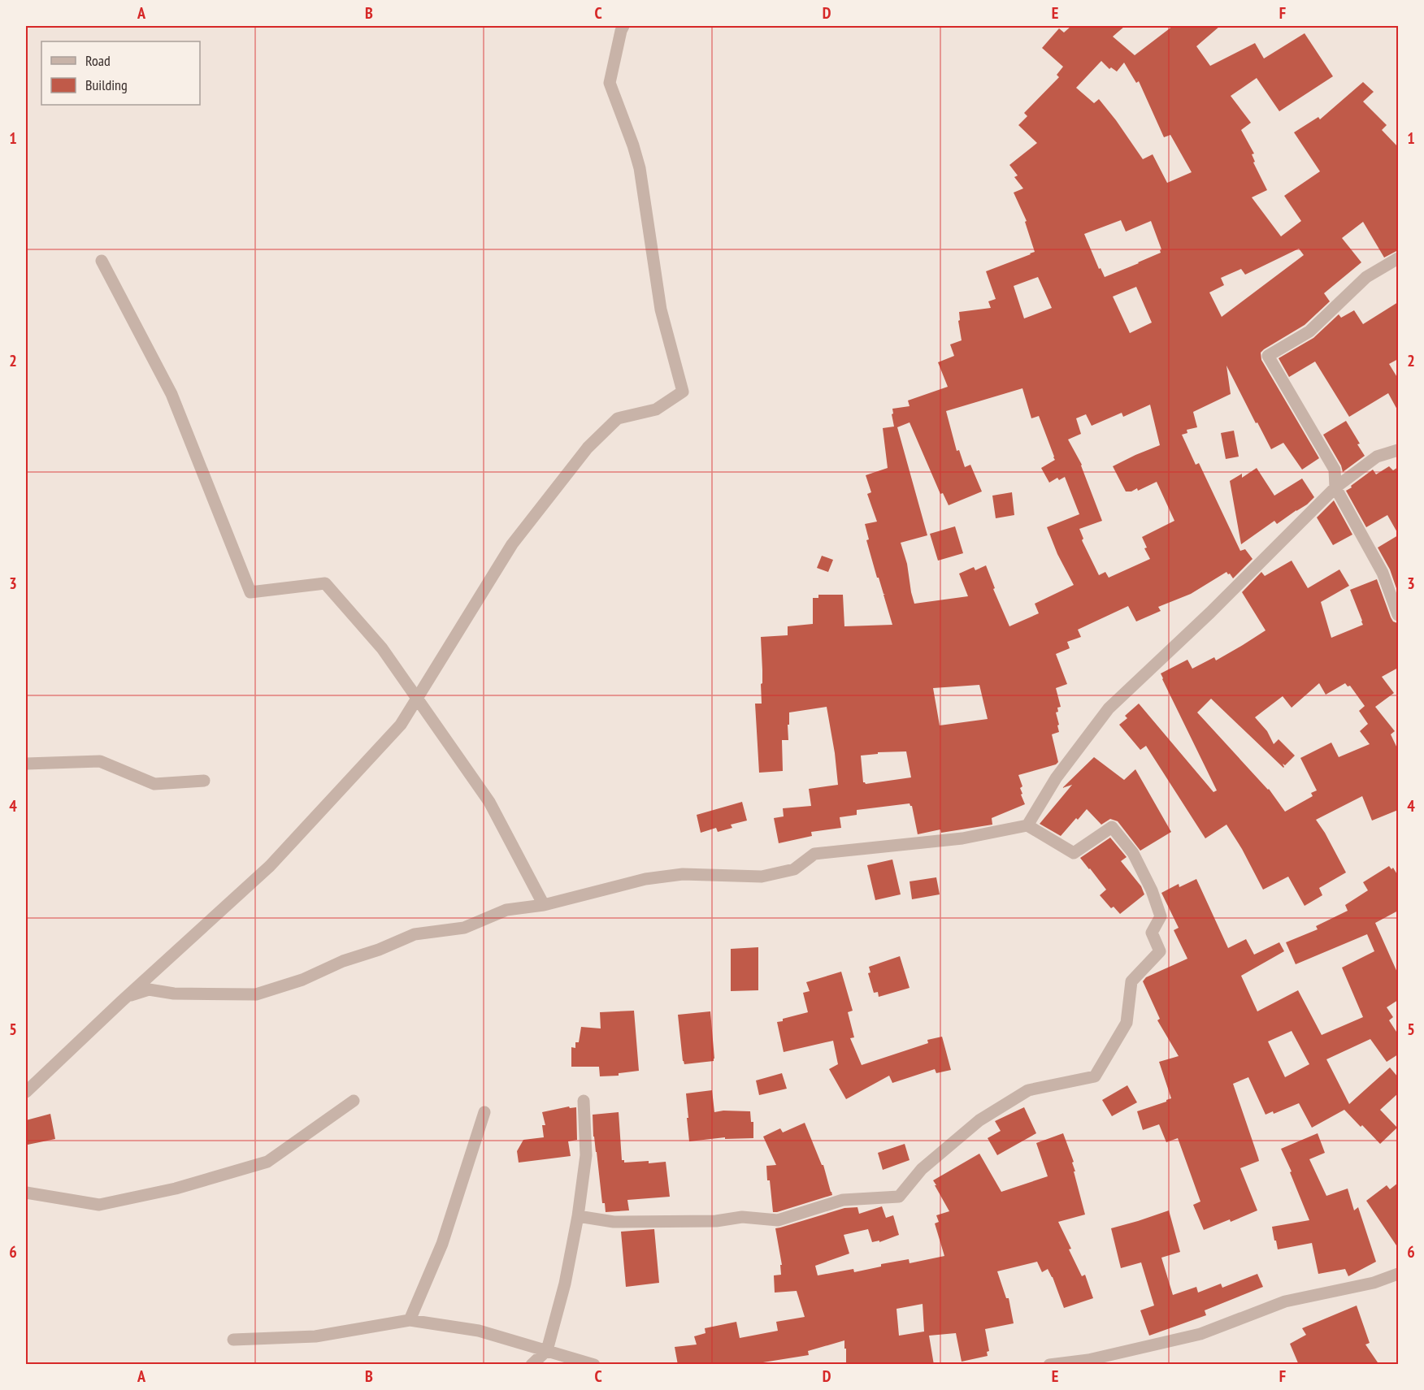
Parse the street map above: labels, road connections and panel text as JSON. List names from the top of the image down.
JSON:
{
  "legend": ["Road", "Building"],
  "grid": {
    "columns": [
      "A",
      "B",
      "C",
      "D",
      "E",
      "F"
    ],
    "rows": [
      "1",
      "2",
      "3",
      "4",
      "5",
      "6"
    ]
  }
}
